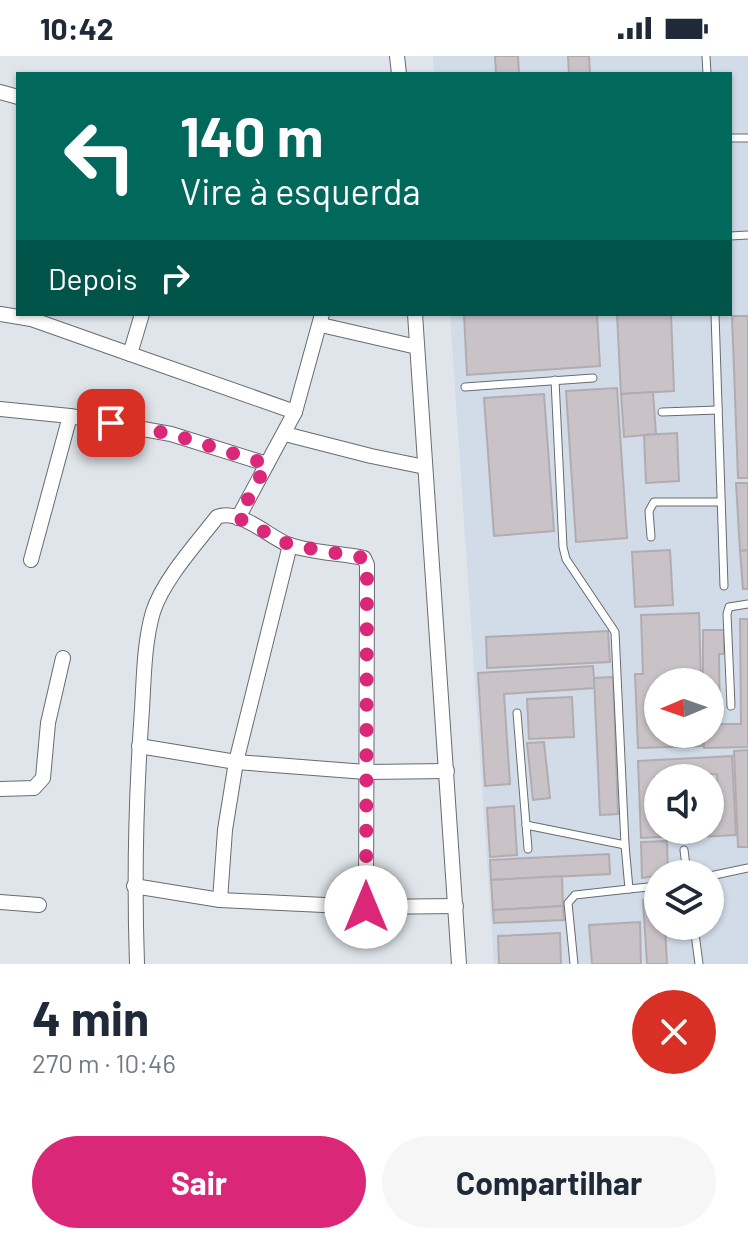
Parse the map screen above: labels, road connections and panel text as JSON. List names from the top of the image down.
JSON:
{
  "north": "left",
  "page": {
    "status": "10:42",
    "turn": ["140 m", "Vire à esquerda"],
    "then": "Depois",
    "heading": ["4 min", "270 m · 10:46"],
    "buttons": ["Sair", "Compartilhar"]
  }
}
